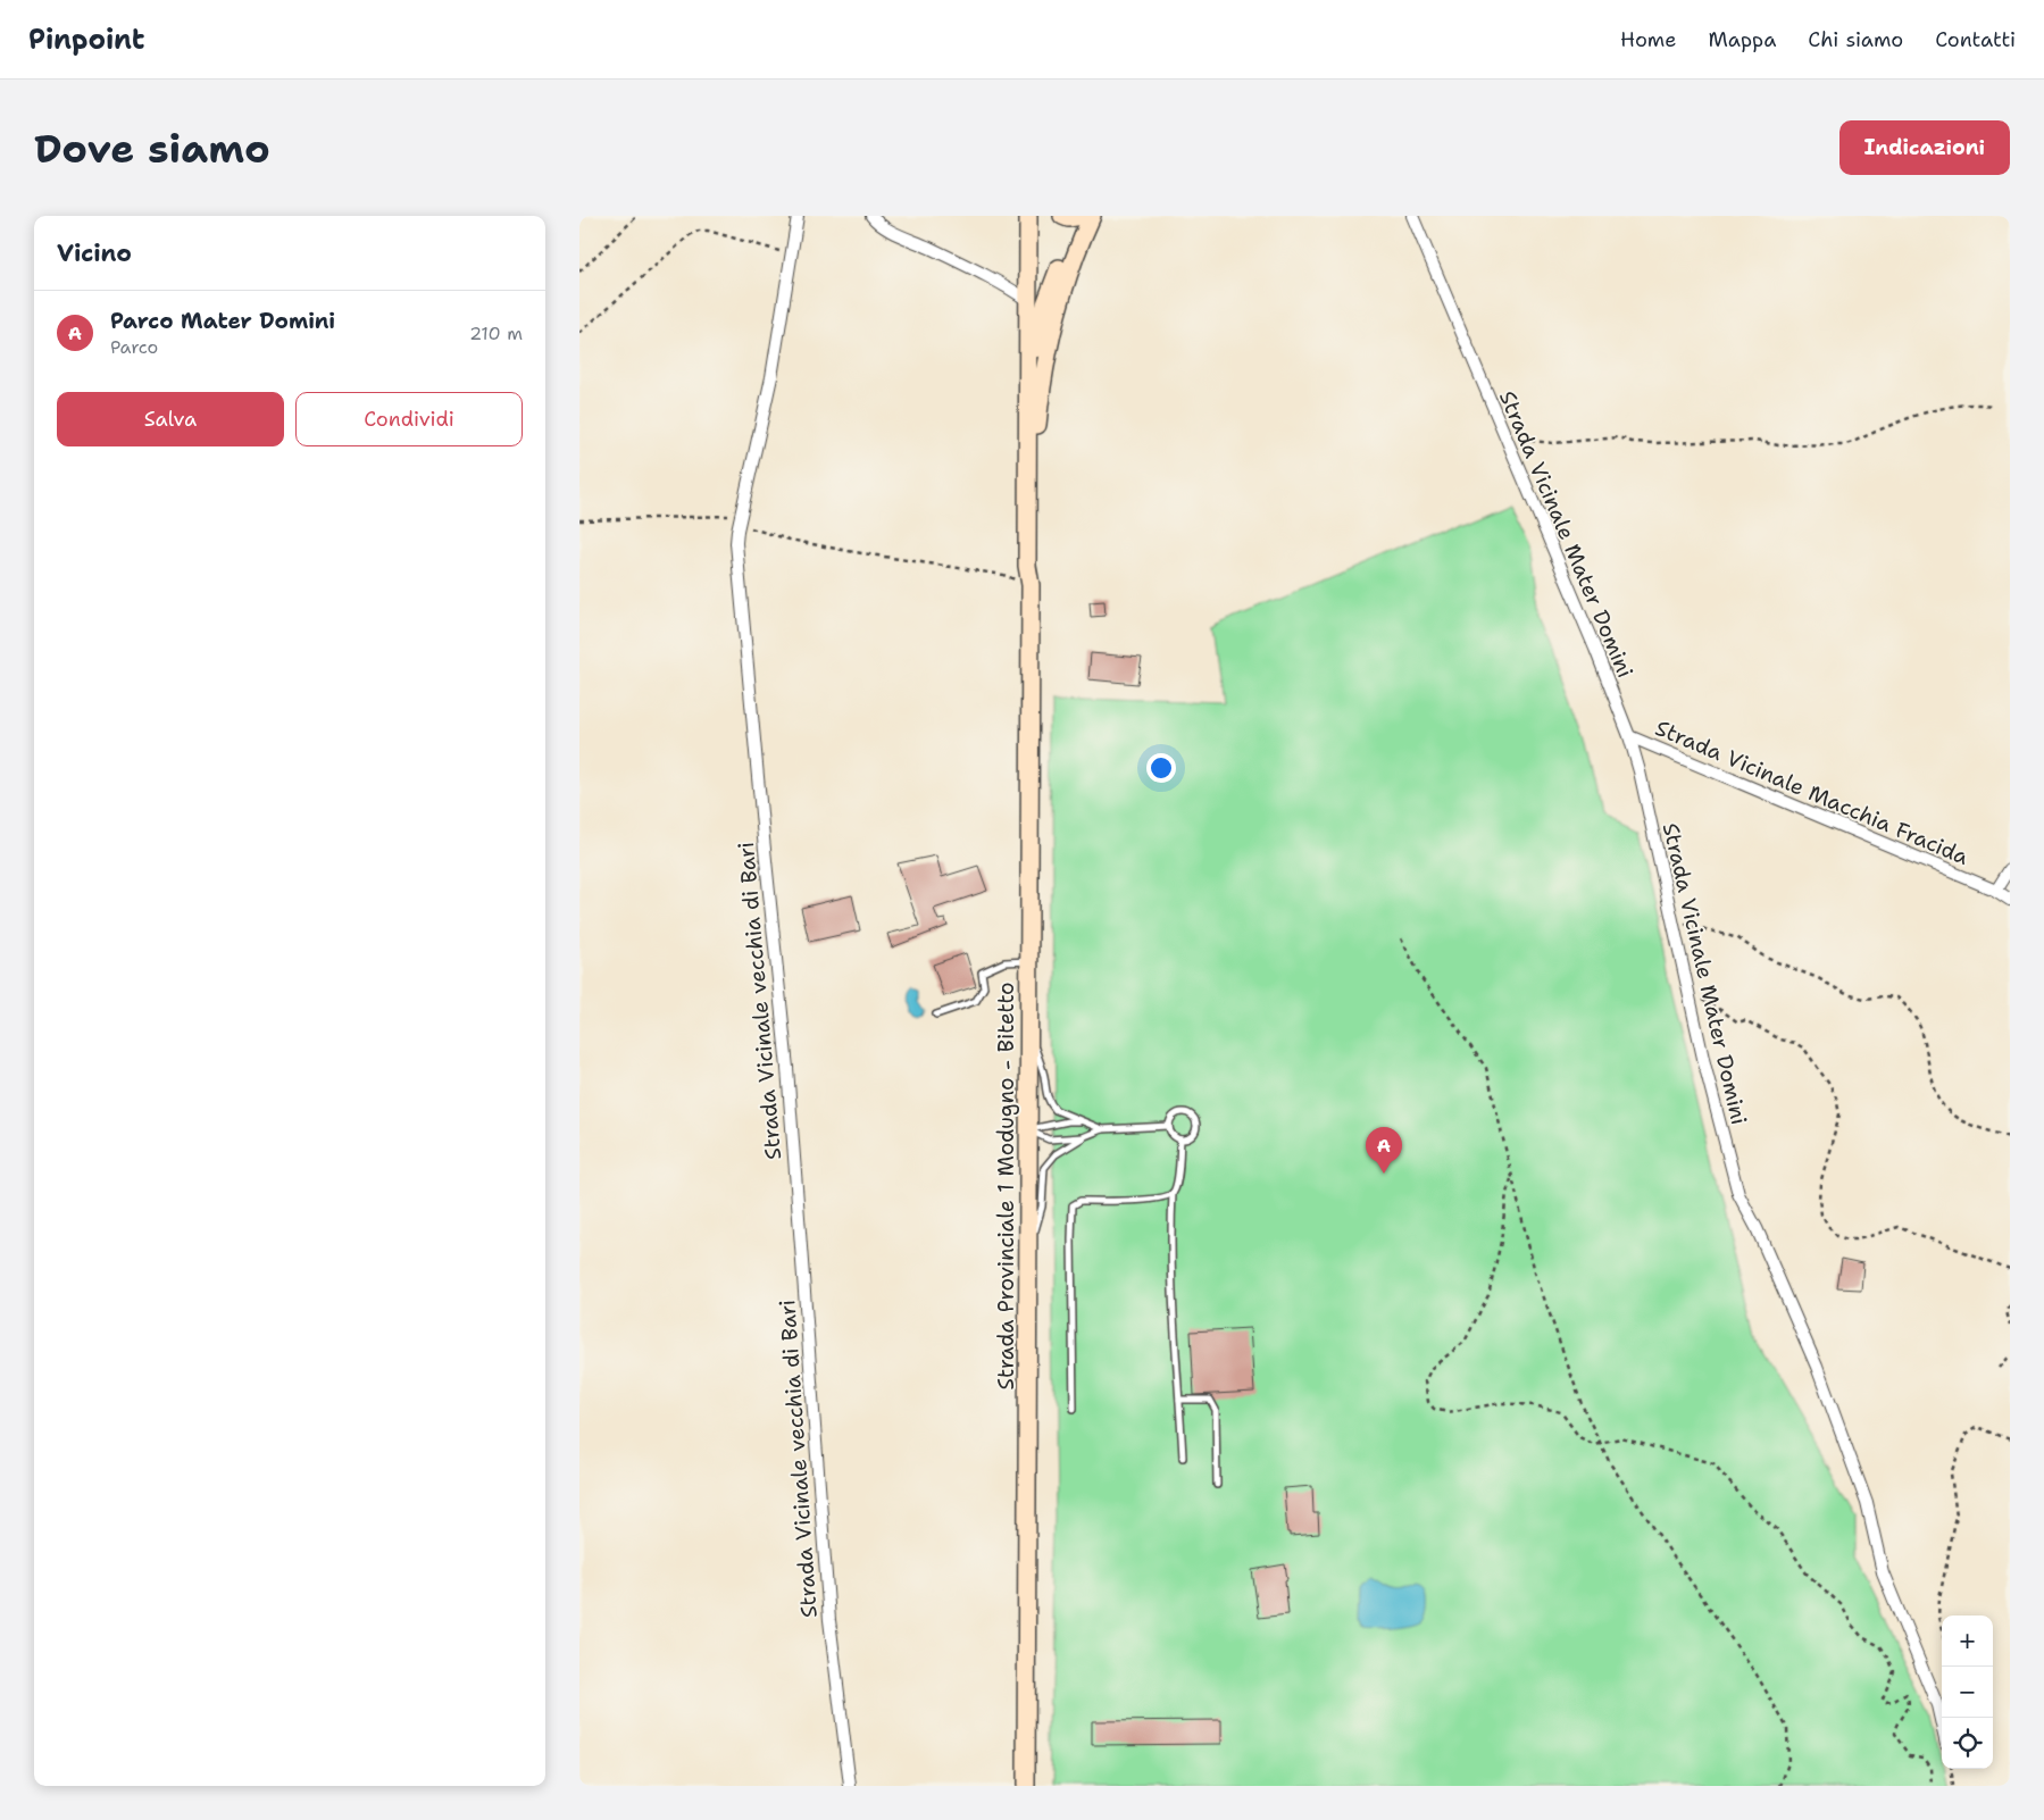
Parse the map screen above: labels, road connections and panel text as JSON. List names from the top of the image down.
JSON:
{
  "streets": {
    "main road": ["Strada Provinciale 1 Modugno - Bitetto"],
    "street": ["Strada Vicinale Mater Domini", "Strada Vicinale Macchia Fracida", "Strada Vicinale vecchia di Bari"]
  },
  "crossings": [
    ["Strada Vicinale Mater Domini", "Strada Vicinale Macchia Fracida"]
  ],
  "page": {
    "header": "Pinpoint",
    "nav": [
      "Home",
      "Mappa",
      "Chi siamo",
      "Contatti"
    ],
    "buttons": [
      "Indicazioni",
      ["Salva", "Condividi"]
    ],
    "title": "Dove siamo",
    "heading": "Vicino",
    "list": [
      {
        "mark": "A",
        "name": "Parco Mater Domini",
        "note": "Parco",
        "value": "210 m"
      }
    ],
    "pins": "A",
    "map_buttons": ["+", "−"]
  }
}
